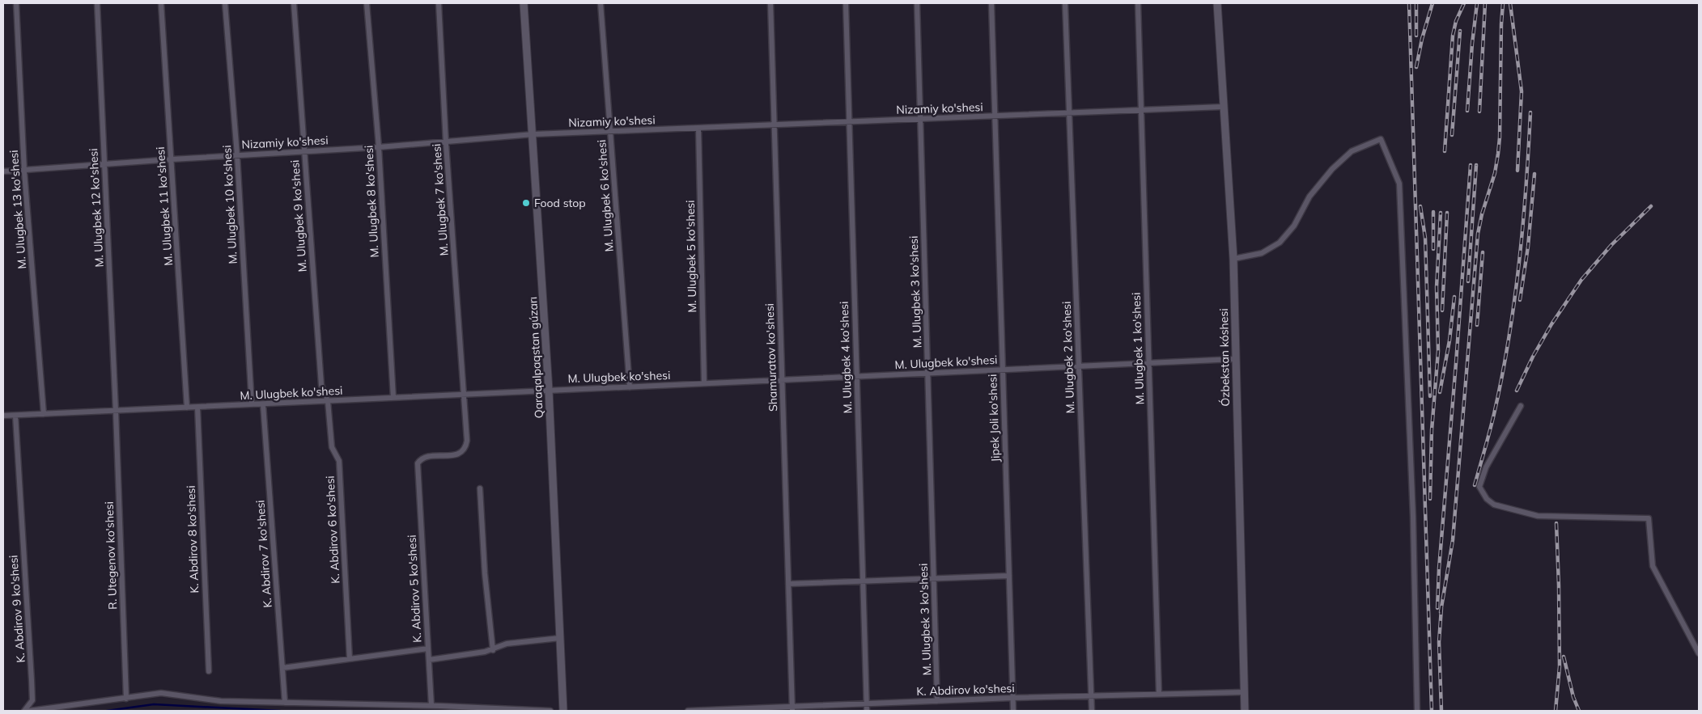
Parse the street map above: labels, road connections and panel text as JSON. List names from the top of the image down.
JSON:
{
  "streets": {
    "street": [
      "Nizamiy ko'shesi",
      "M. Ulugbek 6 ko'shesi",
      "M. Ulugbek 7 ko'shesi",
      "M. Ulugbek 8 ko'shesi",
      "M. Ulugbek 10 ko'shesi",
      "M. Ulugbek 11 ko'shesi",
      "M. Ulugbek 12 ko'shesi",
      "M. Ulugbek 13 ko'shesi",
      "M. Ulugbek 9 ko'shesi",
      "M. Ulugbek 5 ko'shesi",
      "M. Ulugbek 3 ko'shesi",
      "M. Ulugbek 1 ko'shesi",
      "Qaraqalpaqstan gúzarı",
      "Shamuratov ko'shesi",
      "M. Ulugbek 4 ko'shesi",
      "M. Ulugbek 2 ko'shesi",
      "Ózbekstan kóshesi",
      "M. Ulugbek ko'shesi",
      "Jipek Joli ko'shesi",
      "K. Abdirov 6 ko'shesi",
      "K. Abdirov 8 ko'shesi",
      "K. Abdirov 7 ko'shesi",
      "R. Utegenov ko'shesi",
      "K. Abdirov 5 ko'shesi",
      "K. Abdirov 9 ko'shesi",
      "K. Abdirov ko'shesi"
    ]
  },
  "crossings": [
    ["Nizamiy ko'shesi", "M. Ulugbek 6 ko'shesi"],
    ["Nizamiy ko'shesi", "M. Ulugbek 7 ko'shesi"],
    ["Nizamiy ko'shesi", "M. Ulugbek 8 ko'shesi"],
    ["Nizamiy ko'shesi", "M. Ulugbek 10 ko'shesi"],
    ["Nizamiy ko'shesi", "M. Ulugbek 11 ko'shesi"],
    ["Nizamiy ko'shesi", "M. Ulugbek 12 ko'shesi"],
    ["Nizamiy ko'shesi", "M. Ulugbek 13 ko'shesi"],
    ["Nizamiy ko'shesi", "M. Ulugbek 9 ko'shesi"],
    ["Nizamiy ko'shesi", "M. Ulugbek 5 ko'shesi"],
    ["Nizamiy ko'shesi", "M. Ulugbek 3 ko'shesi"],
    ["Nizamiy ko'shesi", "M. Ulugbek 1 ko'shesi"],
    ["Nizamiy ko'shesi", "Qaraqalpaqstan gúzarı"],
    ["Nizamiy ko'shesi", "Shamuratov ko'shesi"],
    ["Nizamiy ko'shesi", "M. Ulugbek 4 ko'shesi"],
    ["Nizamiy ko'shesi", "M. Ulugbek 2 ko'shesi"],
    ["Nizamiy ko'shesi", "Ózbekstan kóshesi"],
    ["Nizamiy ko'shesi", "Jipek Joli ko'shesi"],
    ["M. Ulugbek 6 ko'shesi", "M. Ulugbek ko'shesi"],
    ["M. Ulugbek 7 ko'shesi", "M. Ulugbek ko'shesi"],
    ["M. Ulugbek 7 ko'shesi", "K. Abdirov 5 ko'shesi"],
    ["M. Ulugbek 8 ko'shesi", "M. Ulugbek ko'shesi"],
    ["M. Ulugbek 10 ko'shesi", "M. Ulugbek ko'shesi"],
    ["M. Ulugbek 11 ko'shesi", "M. Ulugbek ko'shesi"],
    ["M. Ulugbek 12 ko'shesi", "M. Ulugbek ko'shesi"],
    ["M. Ulugbek 12 ko'shesi", "R. Utegenov ko'shesi"],
    ["M. Ulugbek 13 ko'shesi", "M. Ulugbek ko'shesi"],
    ["M. Ulugbek 9 ko'shesi", "M. Ulugbek ko'shesi"],
    ["M. Ulugbek 9 ko'shesi", "K. Abdirov 6 ko'shesi"],
    ["M. Ulugbek 5 ko'shesi", "M. Ulugbek ko'shesi"],
    ["M. Ulugbek 3 ko'shesi", "M. Ulugbek ko'shesi"],
    ["M. Ulugbek 3 ko'shesi", "K. Abdirov ko'shesi"],
    ["M. Ulugbek 1 ko'shesi", "M. Ulugbek ko'shesi"],
    ["M. Ulugbek 1 ko'shesi", "K. Abdirov ko'shesi"],
    ["Qaraqalpaqstan gúzarı", "M. Ulugbek ko'shesi"],
    ["Shamuratov ko'shesi", "M. Ulugbek ko'shesi"],
    ["Shamuratov ko'shesi", "K. Abdirov ko'shesi"],
    ["M. Ulugbek 4 ko'shesi", "M. Ulugbek ko'shesi"],
    ["M. Ulugbek 4 ko'shesi", "K. Abdirov ko'shesi"],
    ["M. Ulugbek 2 ko'shesi", "M. Ulugbek ko'shesi"],
    ["M. Ulugbek 2 ko'shesi", "K. Abdirov ko'shesi"],
    ["Ózbekstan kóshesi", "M. Ulugbek ko'shesi"],
    ["Ózbekstan kóshesi", "K. Abdirov ko'shesi"],
    ["M. Ulugbek ko'shesi", "Jipek Joli ko'shesi"],
    ["M. Ulugbek ko'shesi", "K. Abdirov 6 ko'shesi"],
    ["M. Ulugbek ko'shesi", "K. Abdirov 8 ko'shesi"],
    ["M. Ulugbek ko'shesi", "K. Abdirov 7 ko'shesi"],
    ["M. Ulugbek ko'shesi", "R. Utegenov ko'shesi"],
    ["M. Ulugbek ko'shesi", "K. Abdirov 9 ko'shesi"],
    ["Jipek Joli ko'shesi", "K. Abdirov ko'shesi"]
  ],
  "places": ["Food stop"]
}
